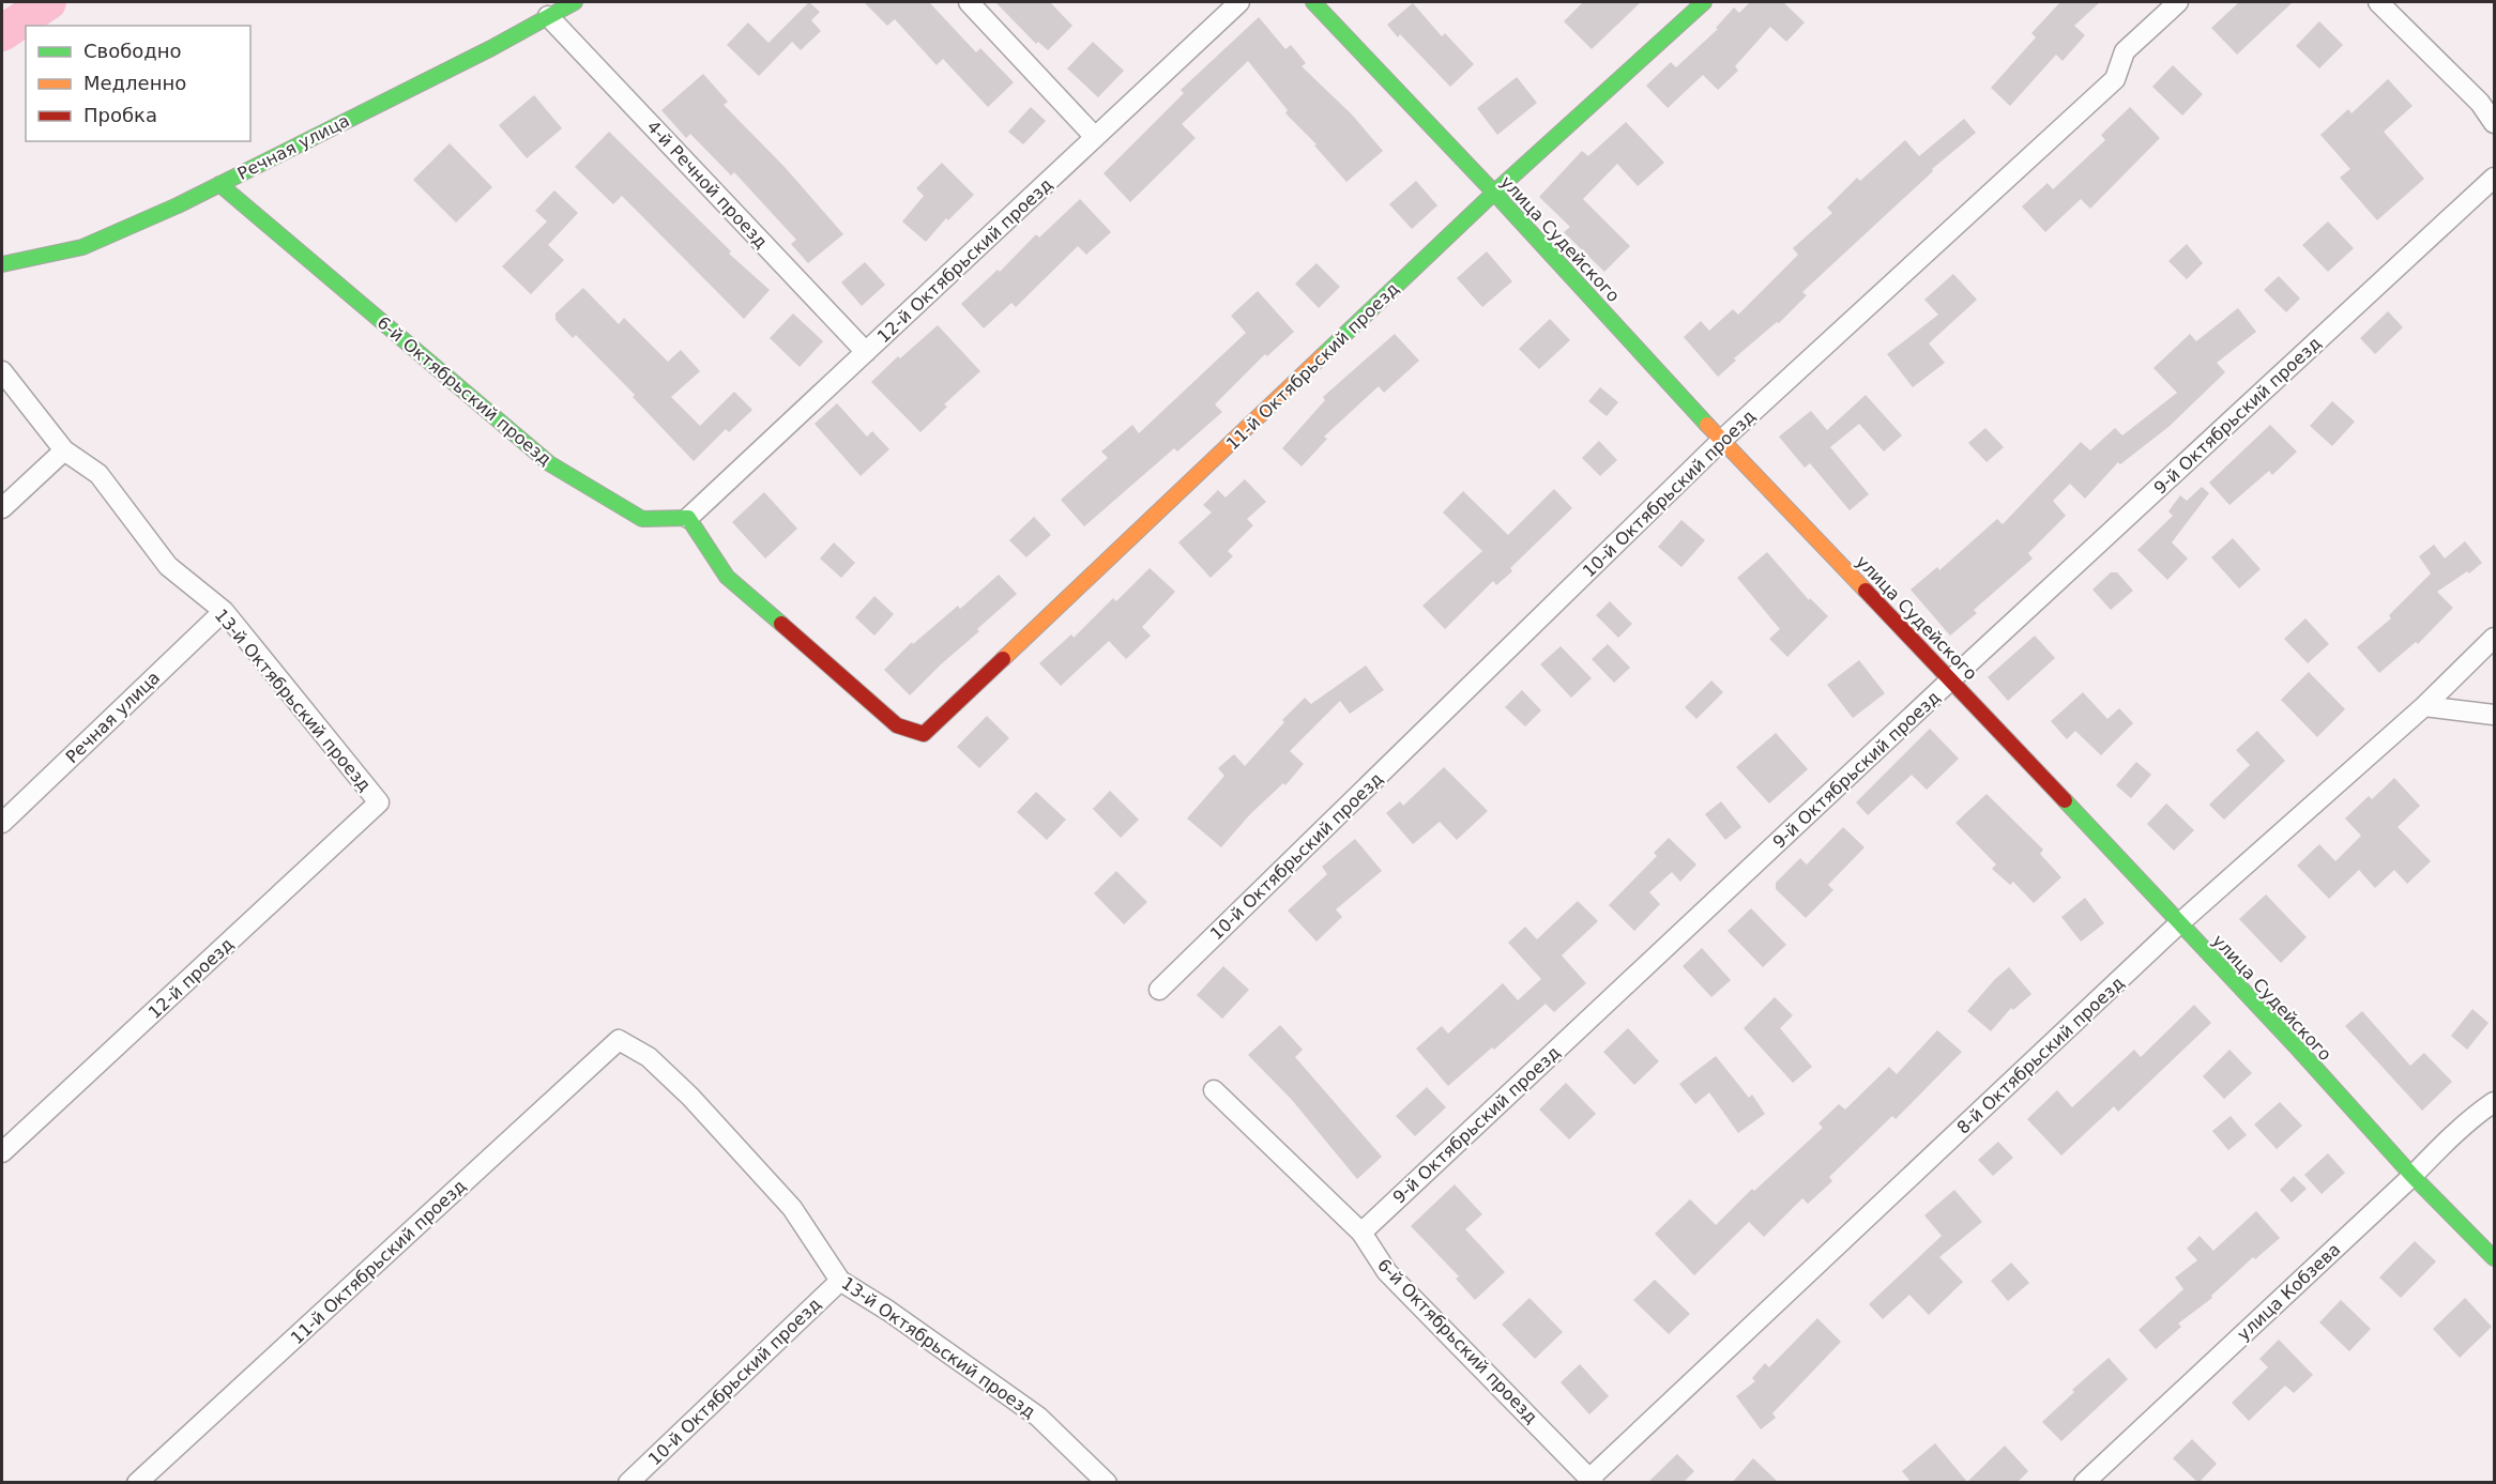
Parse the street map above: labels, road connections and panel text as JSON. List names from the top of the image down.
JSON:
{
  "streets": {
    "street": [
      "Речная улица",
      "4-й Речной проезд",
      "улица Судейского",
      "12-й Октябрьский проезд",
      "11-й Октябрьский проезд",
      "6-й Октябрьский проезд",
      "9-й Октябрьский проезд",
      "10-й Октябрьский проезд",
      "13-й Октябрьский проезд",
      "12-й проезд",
      "8-й Октябрьский проезд",
      "улица Кобзева"
    ]
  },
  "crossings": [
    ["Речная улица", "4-й Речной проезд"],
    ["Речная улица", "6-й Октябрьский проезд"],
    ["Речная улица", "13-й Октябрьский проезд"],
    ["4-й Речной проезд", "12-й Октябрьский проезд"],
    ["улица Судейского", "11-й Октябрьский проезд"],
    ["улица Судейского", "9-й Октябрьский проезд"],
    ["улица Судейского", "10-й Октябрьский проезд"],
    ["улица Судейского", "8-й Октябрьский проезд"],
    ["улица Судейского", "улица Кобзева"],
    ["12-й Октябрьский проезд", "11-й Октябрьский проезд"],
    ["12-й Октябрьский проезд", "6-й Октябрьский проезд"],
    ["11-й Октябрьский проезд", "6-й Октябрьский проезд"],
    ["11-й Октябрьский проезд", "13-й Октябрьский проезд"],
    ["6-й Октябрьский проезд", "9-й Октябрьский проезд"],
    ["6-й Октябрьский проезд", "8-й Октябрьский проезд"],
    ["10-й Октябрьский проезд", "13-й Октябрьский проезд"],
    ["13-й Октябрьский проезд", "12-й проезд"]
  ],
  "legend": ["Свободно", "Медленно", "Пробка"]
}
